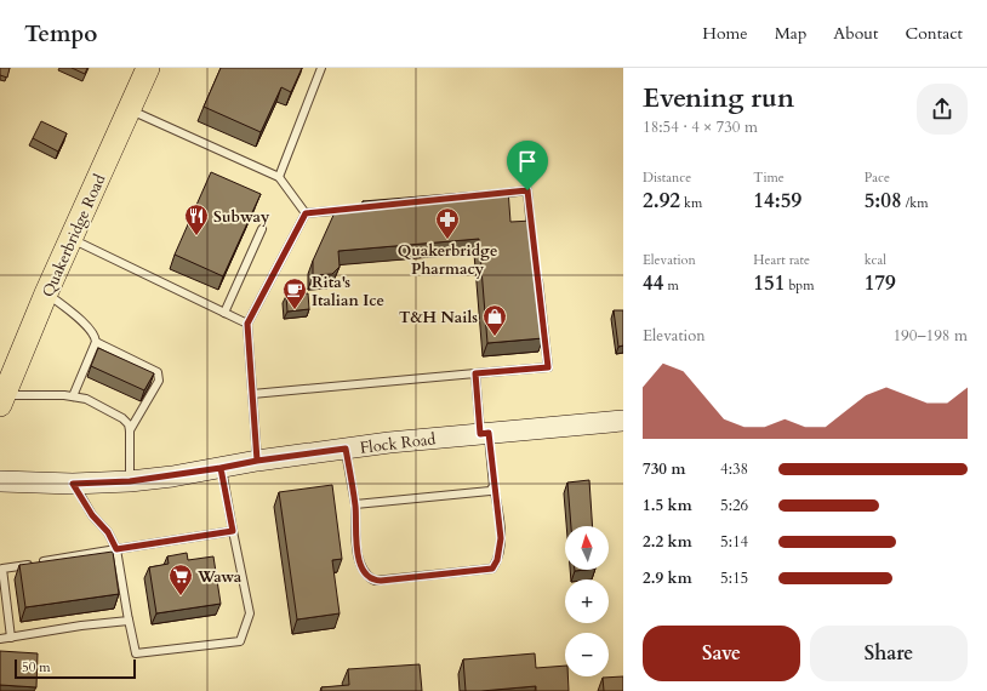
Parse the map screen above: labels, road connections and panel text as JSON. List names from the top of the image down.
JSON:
{
  "streets": {
    "main road": ["Quakerbridge Road", "Flock Road"]
  },
  "places": {
    "restaurant": ["Subway"],
    "pharmacy": ["Quakerbridge Pharmacy"],
    "cafe": ["Rita's Italian Ice"],
    "shop": ["T&H Nails"],
    "supermarket": ["Wawa"]
  },
  "scale_bar": "50 m",
  "north": "top",
  "page": {
    "header": "Tempo",
    "nav": [
      "Home",
      "Map",
      "About",
      "Contact"
    ],
    "heading": ["Evening run", "18:54 · 4 × 730 m"],
    "stats": [
      ["Distance", "2.92 km"],
      ["Time", "14:59"],
      ["Pace", "5:08 /km"],
      ["Elevation", "44 m"],
      ["Heart rate", "151 bpm"],
      ["kcal", "179"]
    ],
    "chart": ["Elevation", "190–198 m"],
    "list": [
      {
        "name": "730 m",
        "note": "4:38"
      },
      {
        "name": "1.5 km",
        "note": "5:26"
      },
      {
        "name": "2.2 km",
        "note": "5:14"
      },
      {
        "name": "2.9 km",
        "note": "5:15"
      }
    ],
    "map_buttons": ["+", "−"],
    "buttons": ["Save", "Share"],
    "scale": "50 m"
  }
}
